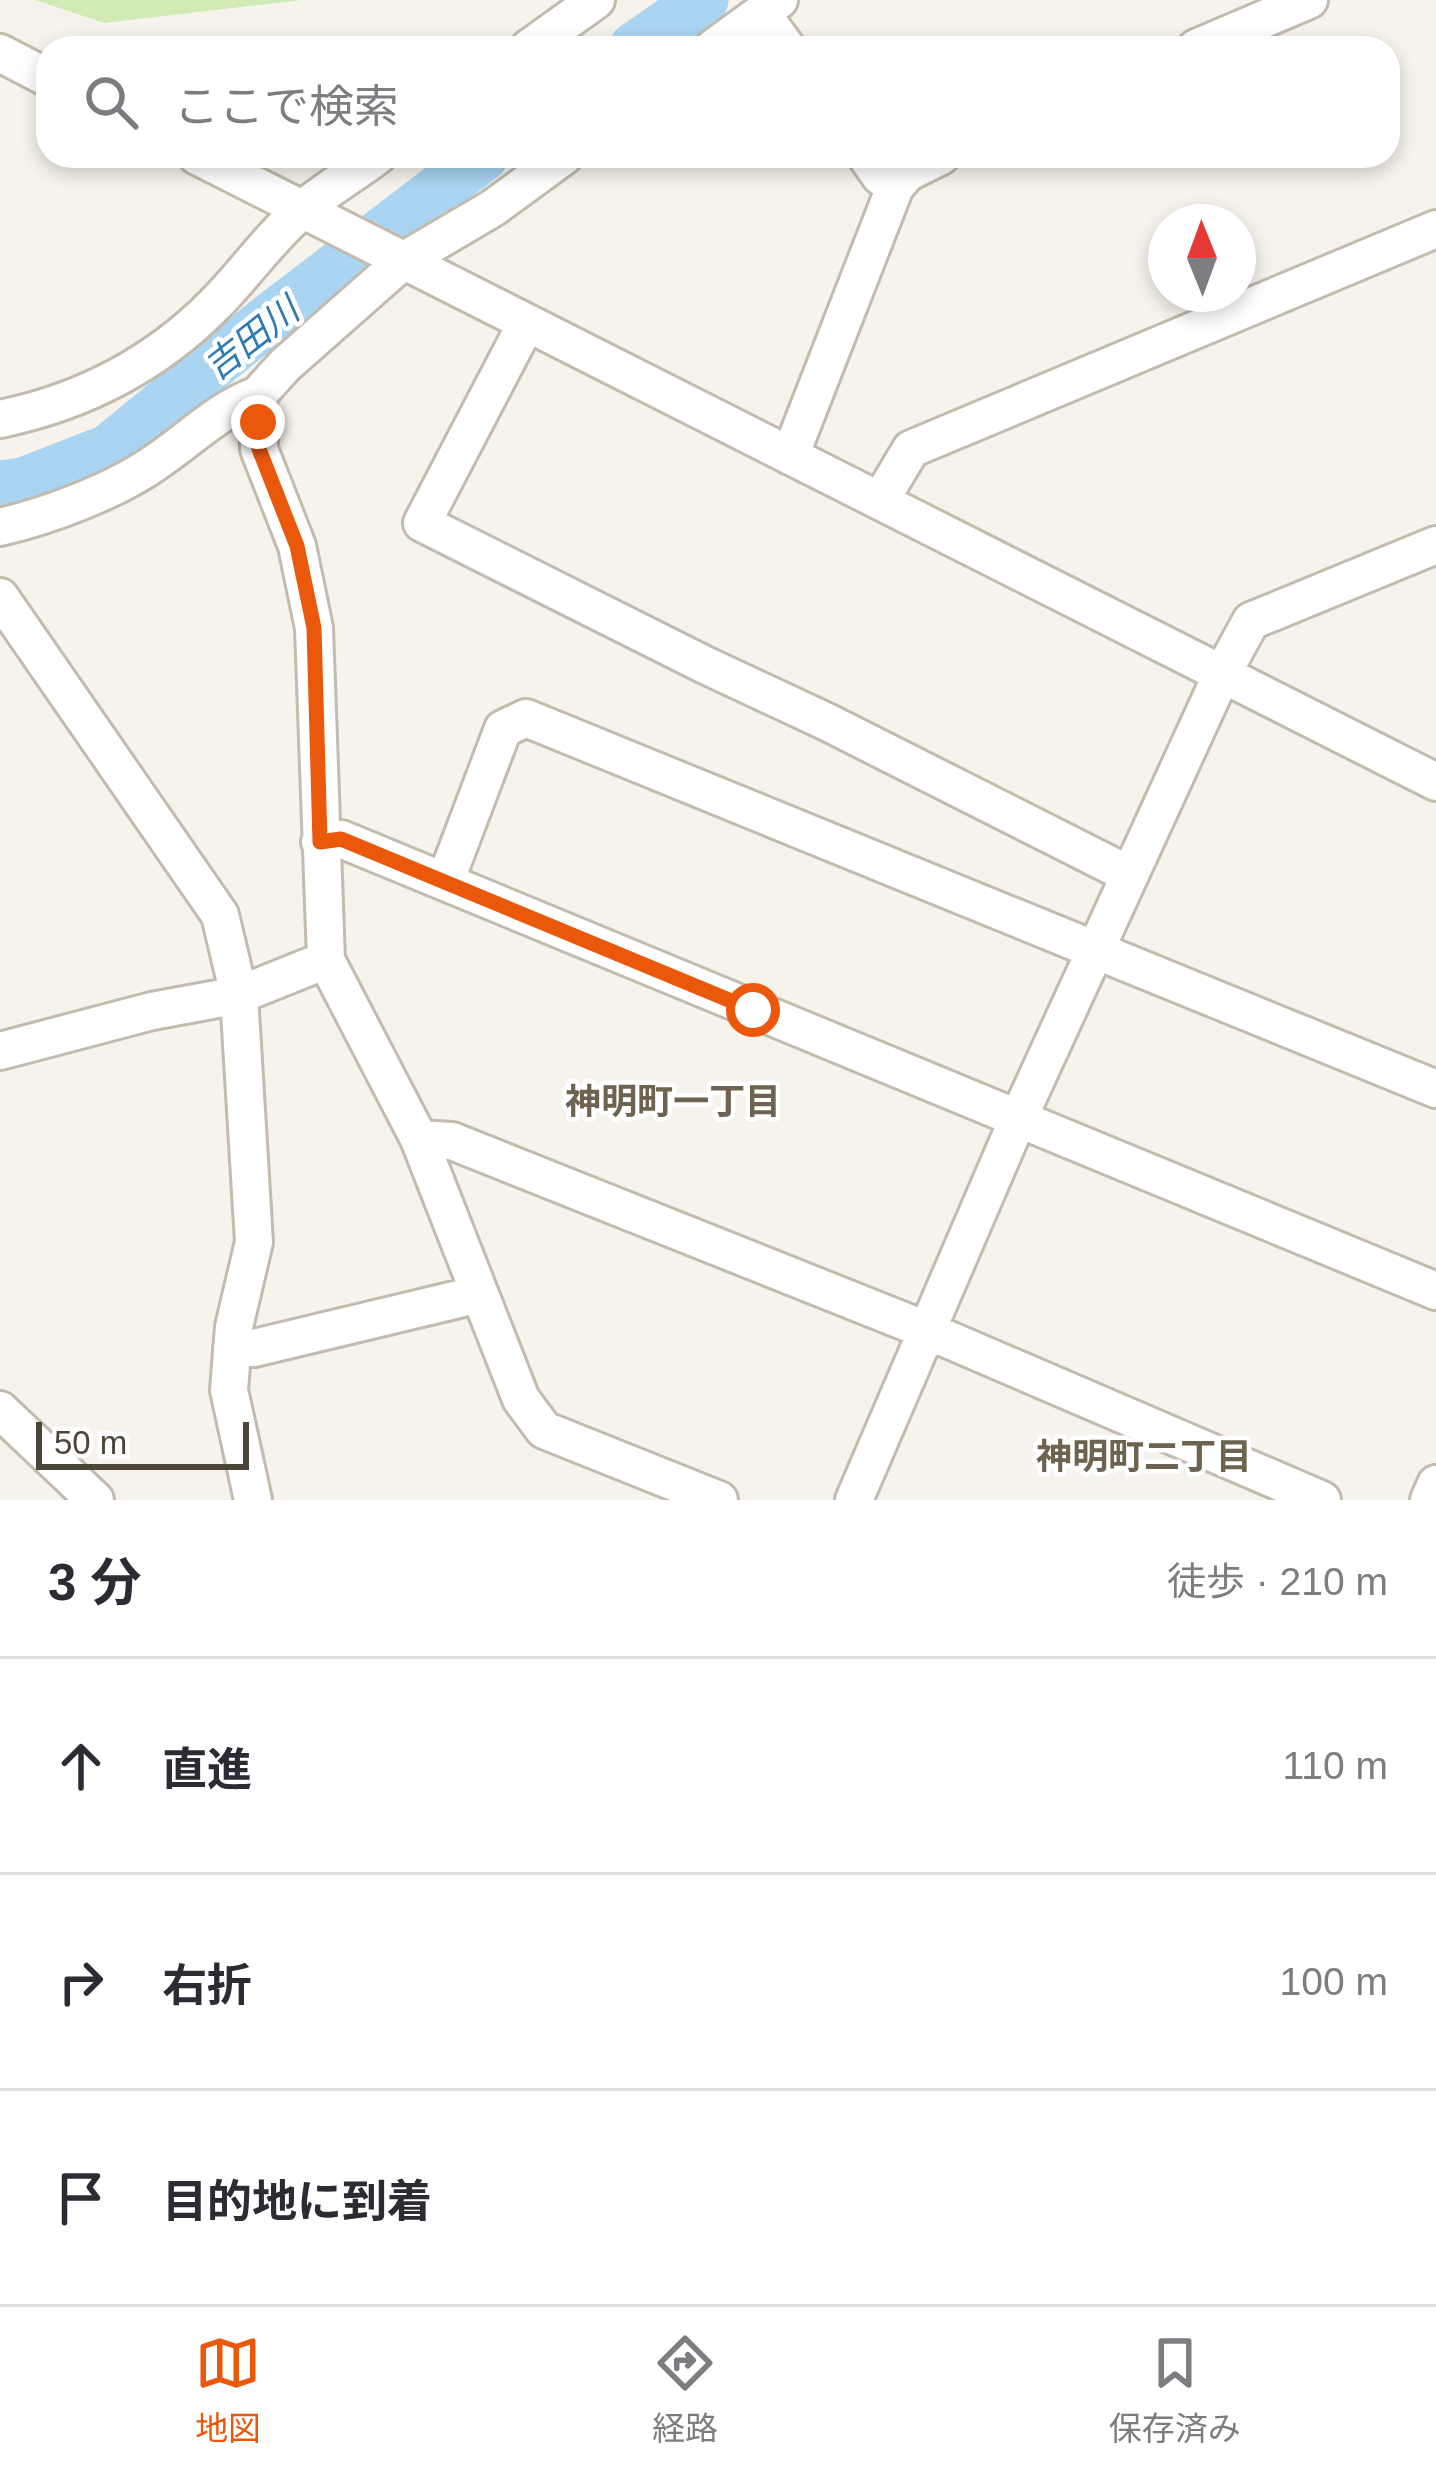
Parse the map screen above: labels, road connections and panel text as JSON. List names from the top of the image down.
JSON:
{
  "districts": ["神明町一丁目", "神明町二丁目"],
  "water": ["吉田川"],
  "scale_bar": "50 m",
  "north": "top",
  "page": {
    "search": "ここで検索",
    "scale": "50 m",
    "heading": ["3 分", "徒歩 · 210 m"],
    "list": [
      ["直進", "110 m"],
      ["右折", "100 m"],
      "目的地に到着"
    ],
    "nav": ["地図", "経路", "保存済み"]
  }
}
